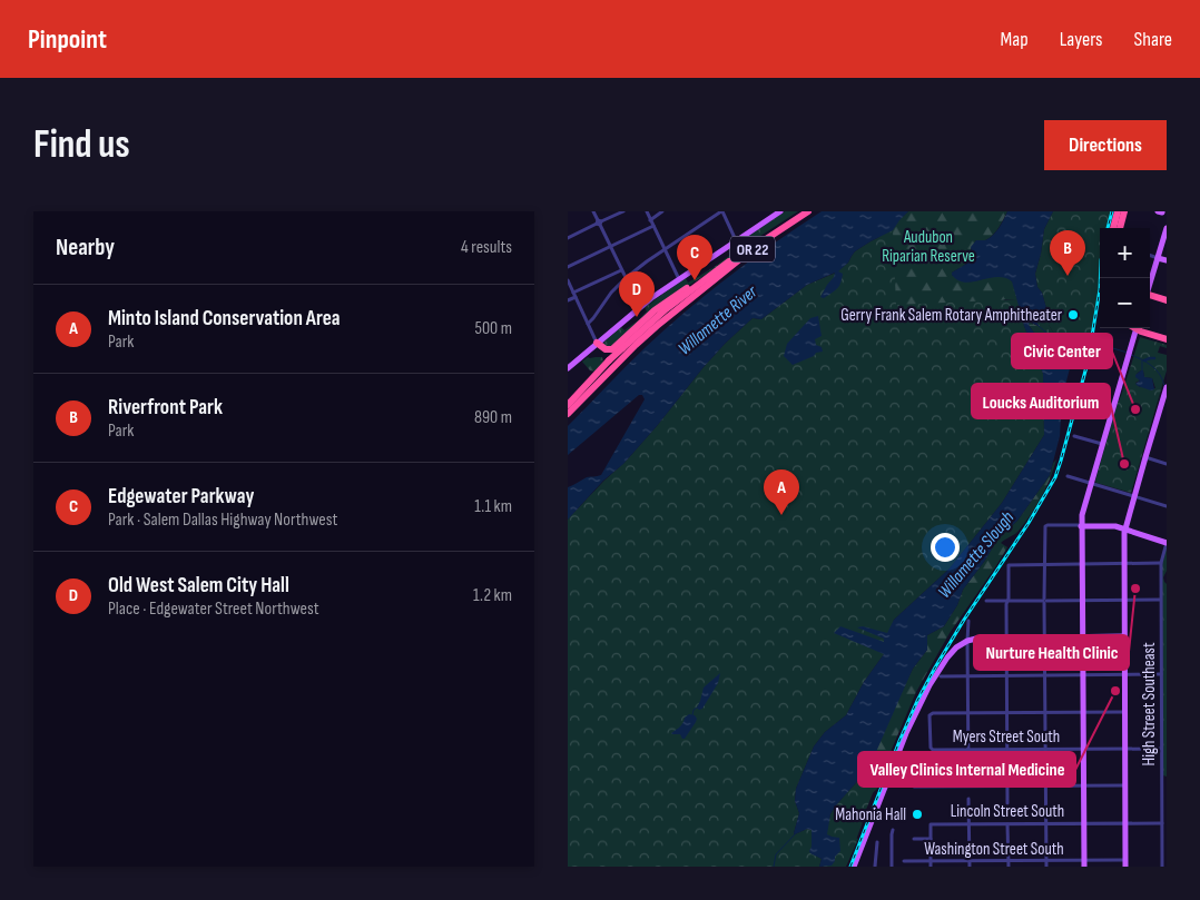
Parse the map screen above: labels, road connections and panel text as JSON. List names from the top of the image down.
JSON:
{
  "streets": {
    "highway": ["OR 22"],
    "street": [
      "High Street Southeast",
      "Myers Street South",
      "Lincoln Street South",
      "Washington Street South"
    ]
  },
  "crossings": [
    ["High Street Southeast", "Myers Street South"],
    ["High Street Southeast", "Lincoln Street South"]
  ],
  "water": ["Willamette River", "Willamette Slough"],
  "parks": ["Audubon Riparian Reserve"],
  "places": [
    "Gerry Frank Salem Rotary Amphitheater",
    "Civic Center",
    "Loucks Auditorium",
    "Nurture Health Clinic",
    "Valley Clinics Internal Medicine",
    "Mahonia Hall"
  ],
  "page": {
    "header": "Pinpoint",
    "nav": ["Map", "Layers", "Share"],
    "buttons": "Directions",
    "title": "Find us",
    "heading": ["Nearby", "4 results"],
    "map_buttons": ["+", "−"],
    "pins": [
      "B",
      "C",
      "D",
      "A"
    ],
    "list": [
      {
        "mark": "A",
        "name": "Minto Island Conservation Area",
        "note": "Park",
        "value": "500 m"
      },
      {
        "mark": "B",
        "name": "Riverfront Park",
        "note": "Park",
        "value": "890 m"
      },
      {
        "mark": "C",
        "name": "Edgewater Parkway",
        "note": "Park · Salem Dallas Highway Northwest",
        "value": "1.1 km"
      },
      {
        "mark": "D",
        "name": "Old West Salem City Hall",
        "note": "Place · Edgewater Street Northwest",
        "value": "1.2 km"
      }
    ]
  }
}
